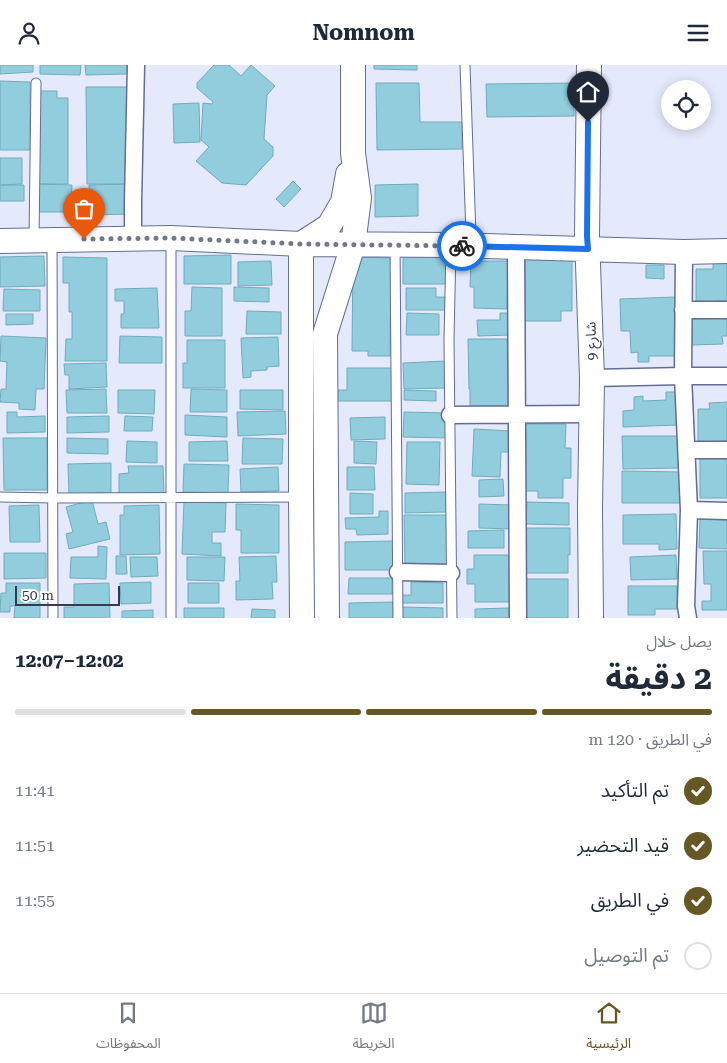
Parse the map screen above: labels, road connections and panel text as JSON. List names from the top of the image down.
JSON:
{
  "streets": {
    "street": ["شارع 9"]
  },
  "scale_bar": "50 m",
  "page": {
    "header": "Nomnom",
    "scale": "50 m",
    "heading": ["2 دقيقة", "يصل خلال", "12:02–12:07"],
    "bar": "في الطريق · 120 m",
    "list": [
      ["تم التأكيد", "11:41"],
      ["قيد التحضير", "11:51"],
      ["في الطريق", "11:55"],
      "تم التوصيل"
    ],
    "tabs": ["الرئيسية", "الخريطة", "المحفوظات"]
  }
}
